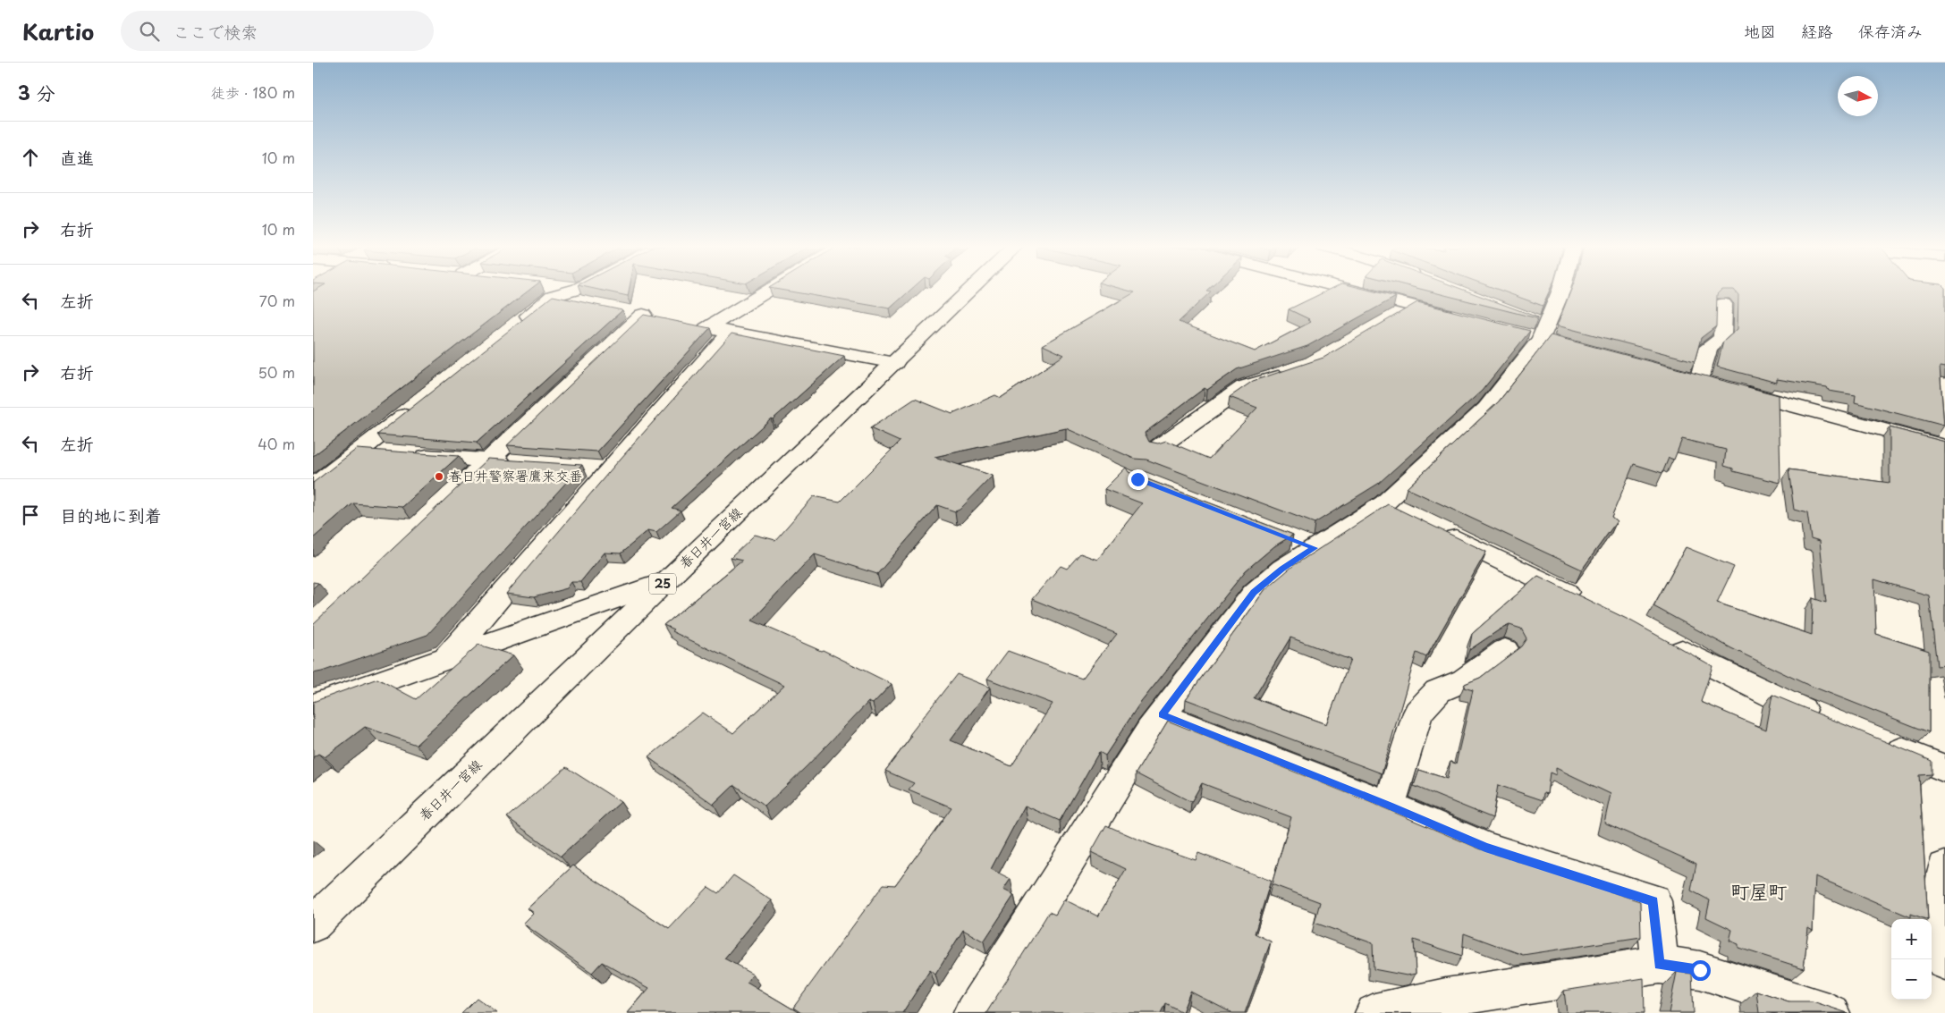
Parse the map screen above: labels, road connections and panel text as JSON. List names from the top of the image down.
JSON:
{
  "streets": {
    "street": ["春日井一宮線", "25"]
  },
  "districts": ["町屋町"],
  "places": ["春日井警察署鷹来交番"],
  "north": "right",
  "page": {
    "header": "Kartio",
    "search": "ここで検索",
    "nav": ["地図", "経路", "保存済み"],
    "heading": ["3 分", "徒歩 · 180 m"],
    "list": [
      ["直進", "10 m"],
      ["右折", "10 m"],
      ["左折", "70 m"],
      ["右折", "50 m"],
      ["左折", "40 m"],
      "目的地に到着"
    ],
    "map_buttons": ["+", "−"]
  }
}
